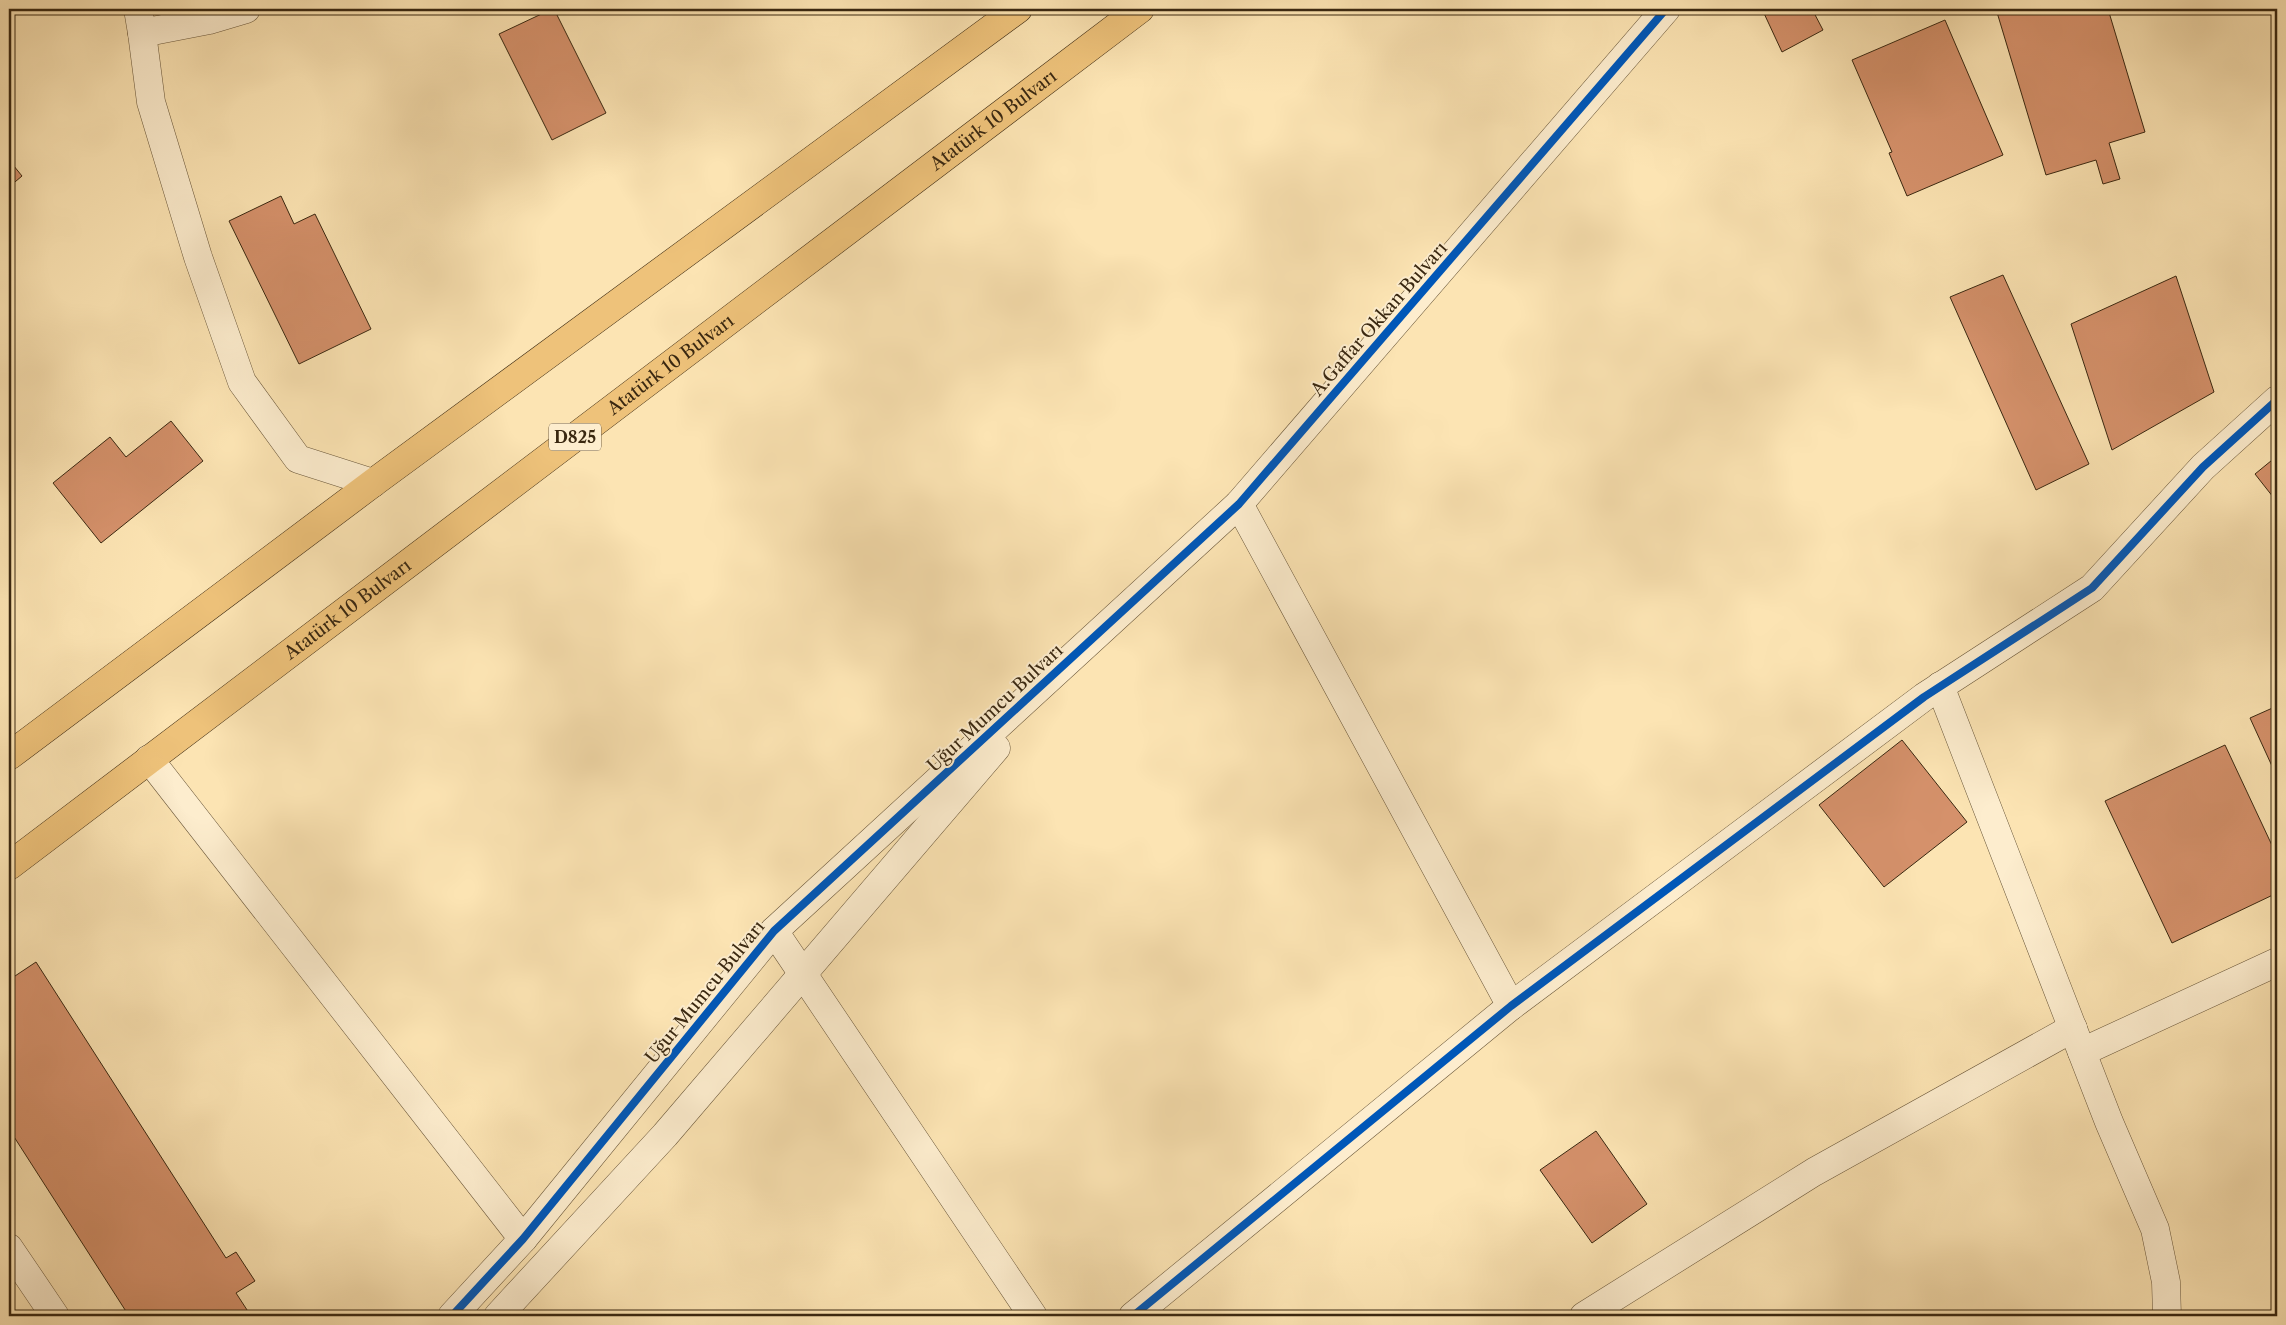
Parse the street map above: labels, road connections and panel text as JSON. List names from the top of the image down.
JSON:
{
  "streets": {
    "highway": ["Atatürk 10 Bulvarı", "D825"],
    "street": ["A.Gaffar Okkan Bulvarı", "Uğur Mumcu Bulvarı"]
  },
  "crossings": [
    ["A.Gaffar Okkan Bulvarı", "Uğur Mumcu Bulvarı"]
  ]
}
